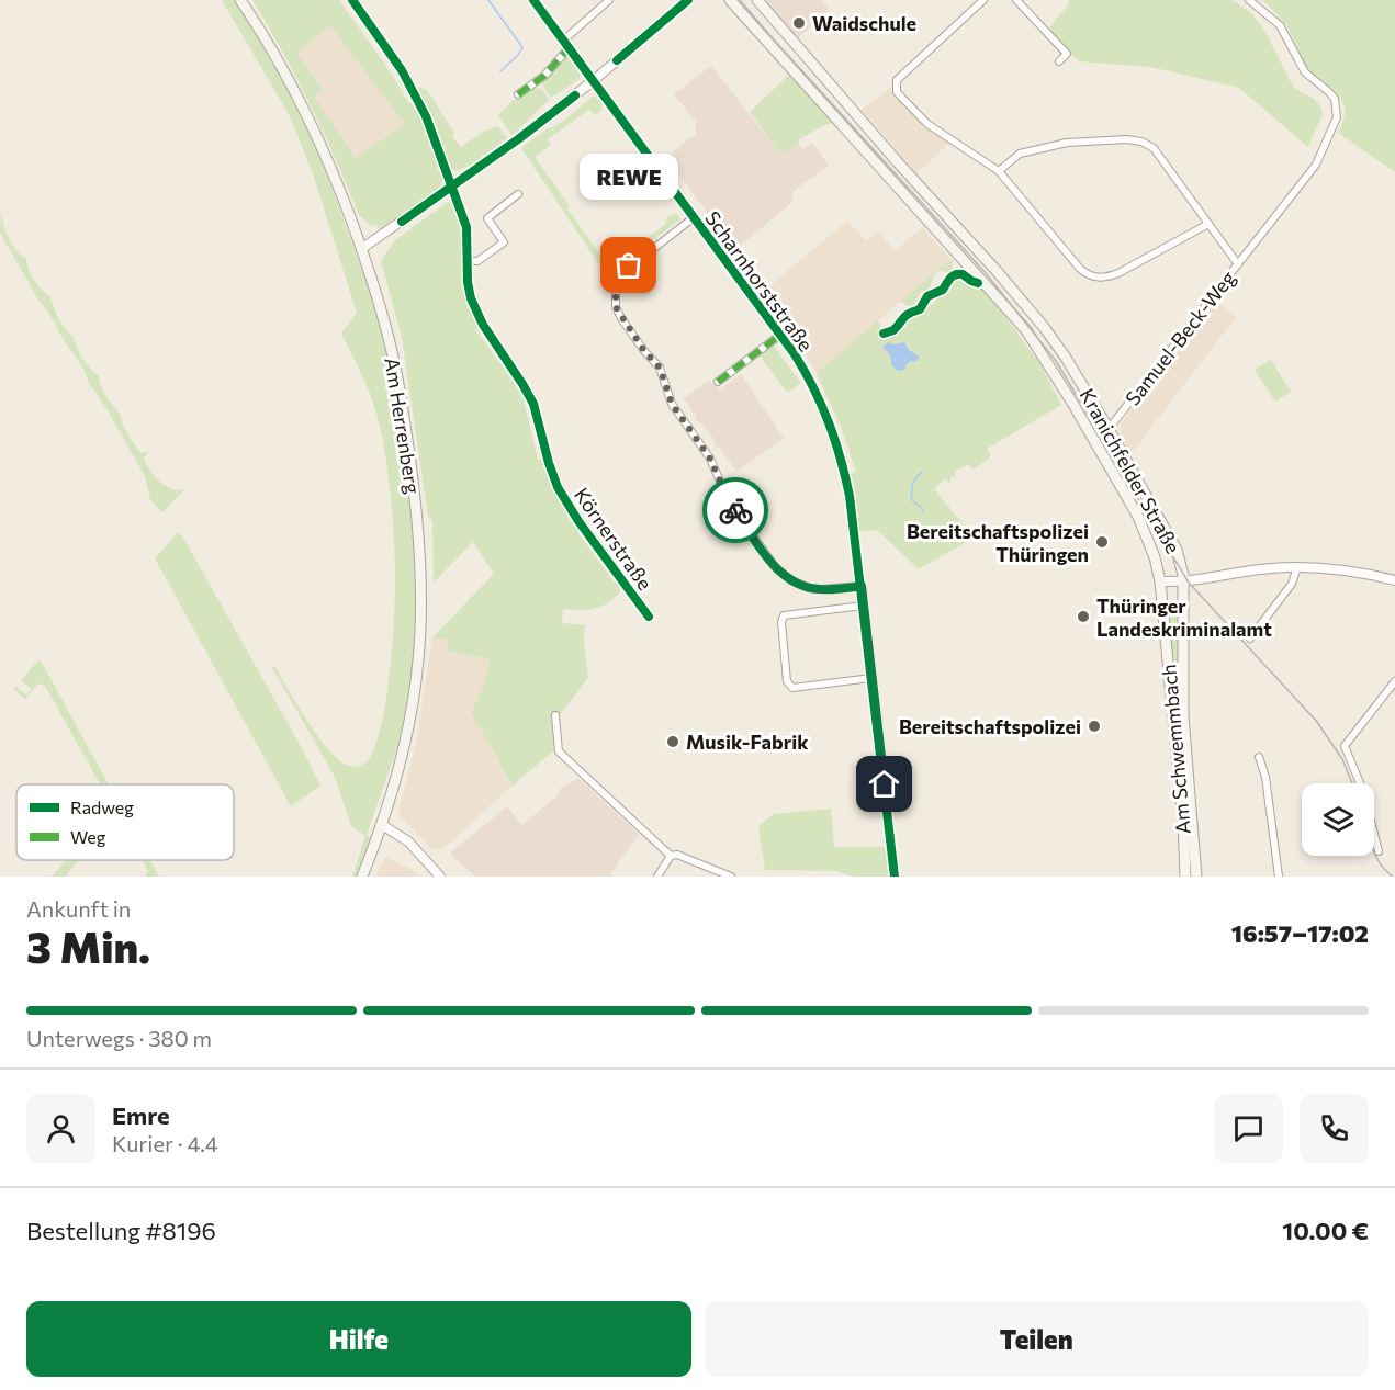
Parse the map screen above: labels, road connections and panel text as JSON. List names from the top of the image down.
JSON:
{
  "streets": {
    "main road": [
      "Samuel-Beck-Weg",
      "Am Herrenberg",
      "Kranichfelder Straße",
      "Am Schwemmbach"
    ],
    "street": ["Scharnhorststraße", "Körnerstraße"]
  },
  "crossings": [
    ["Samuel-Beck-Weg", "Kranichfelder Straße"],
    ["Kranichfelder Straße", "Am Schwemmbach"]
  ],
  "places": [
    "Waidschule",
    "REWE",
    "Bereitschaftspolizei Thüringen",
    "Thüringer Landeskriminalamt",
    "Bereitschaftspolizei",
    "Musik-Fabrik"
  ],
  "legend": ["Radweg", "Weg"],
  "page": {
    "bubble": "REWE",
    "heading": ["3 Min.", "Ankunft in", "16:57–17:02"],
    "panel": [
      "Emre",
      "Kurier · 4.4",
      "Bestellung #8196",
      "10.00 €"
    ],
    "bar": "Unterwegs · 380 m",
    "buttons": ["Hilfe", "Teilen"]
  }
}
